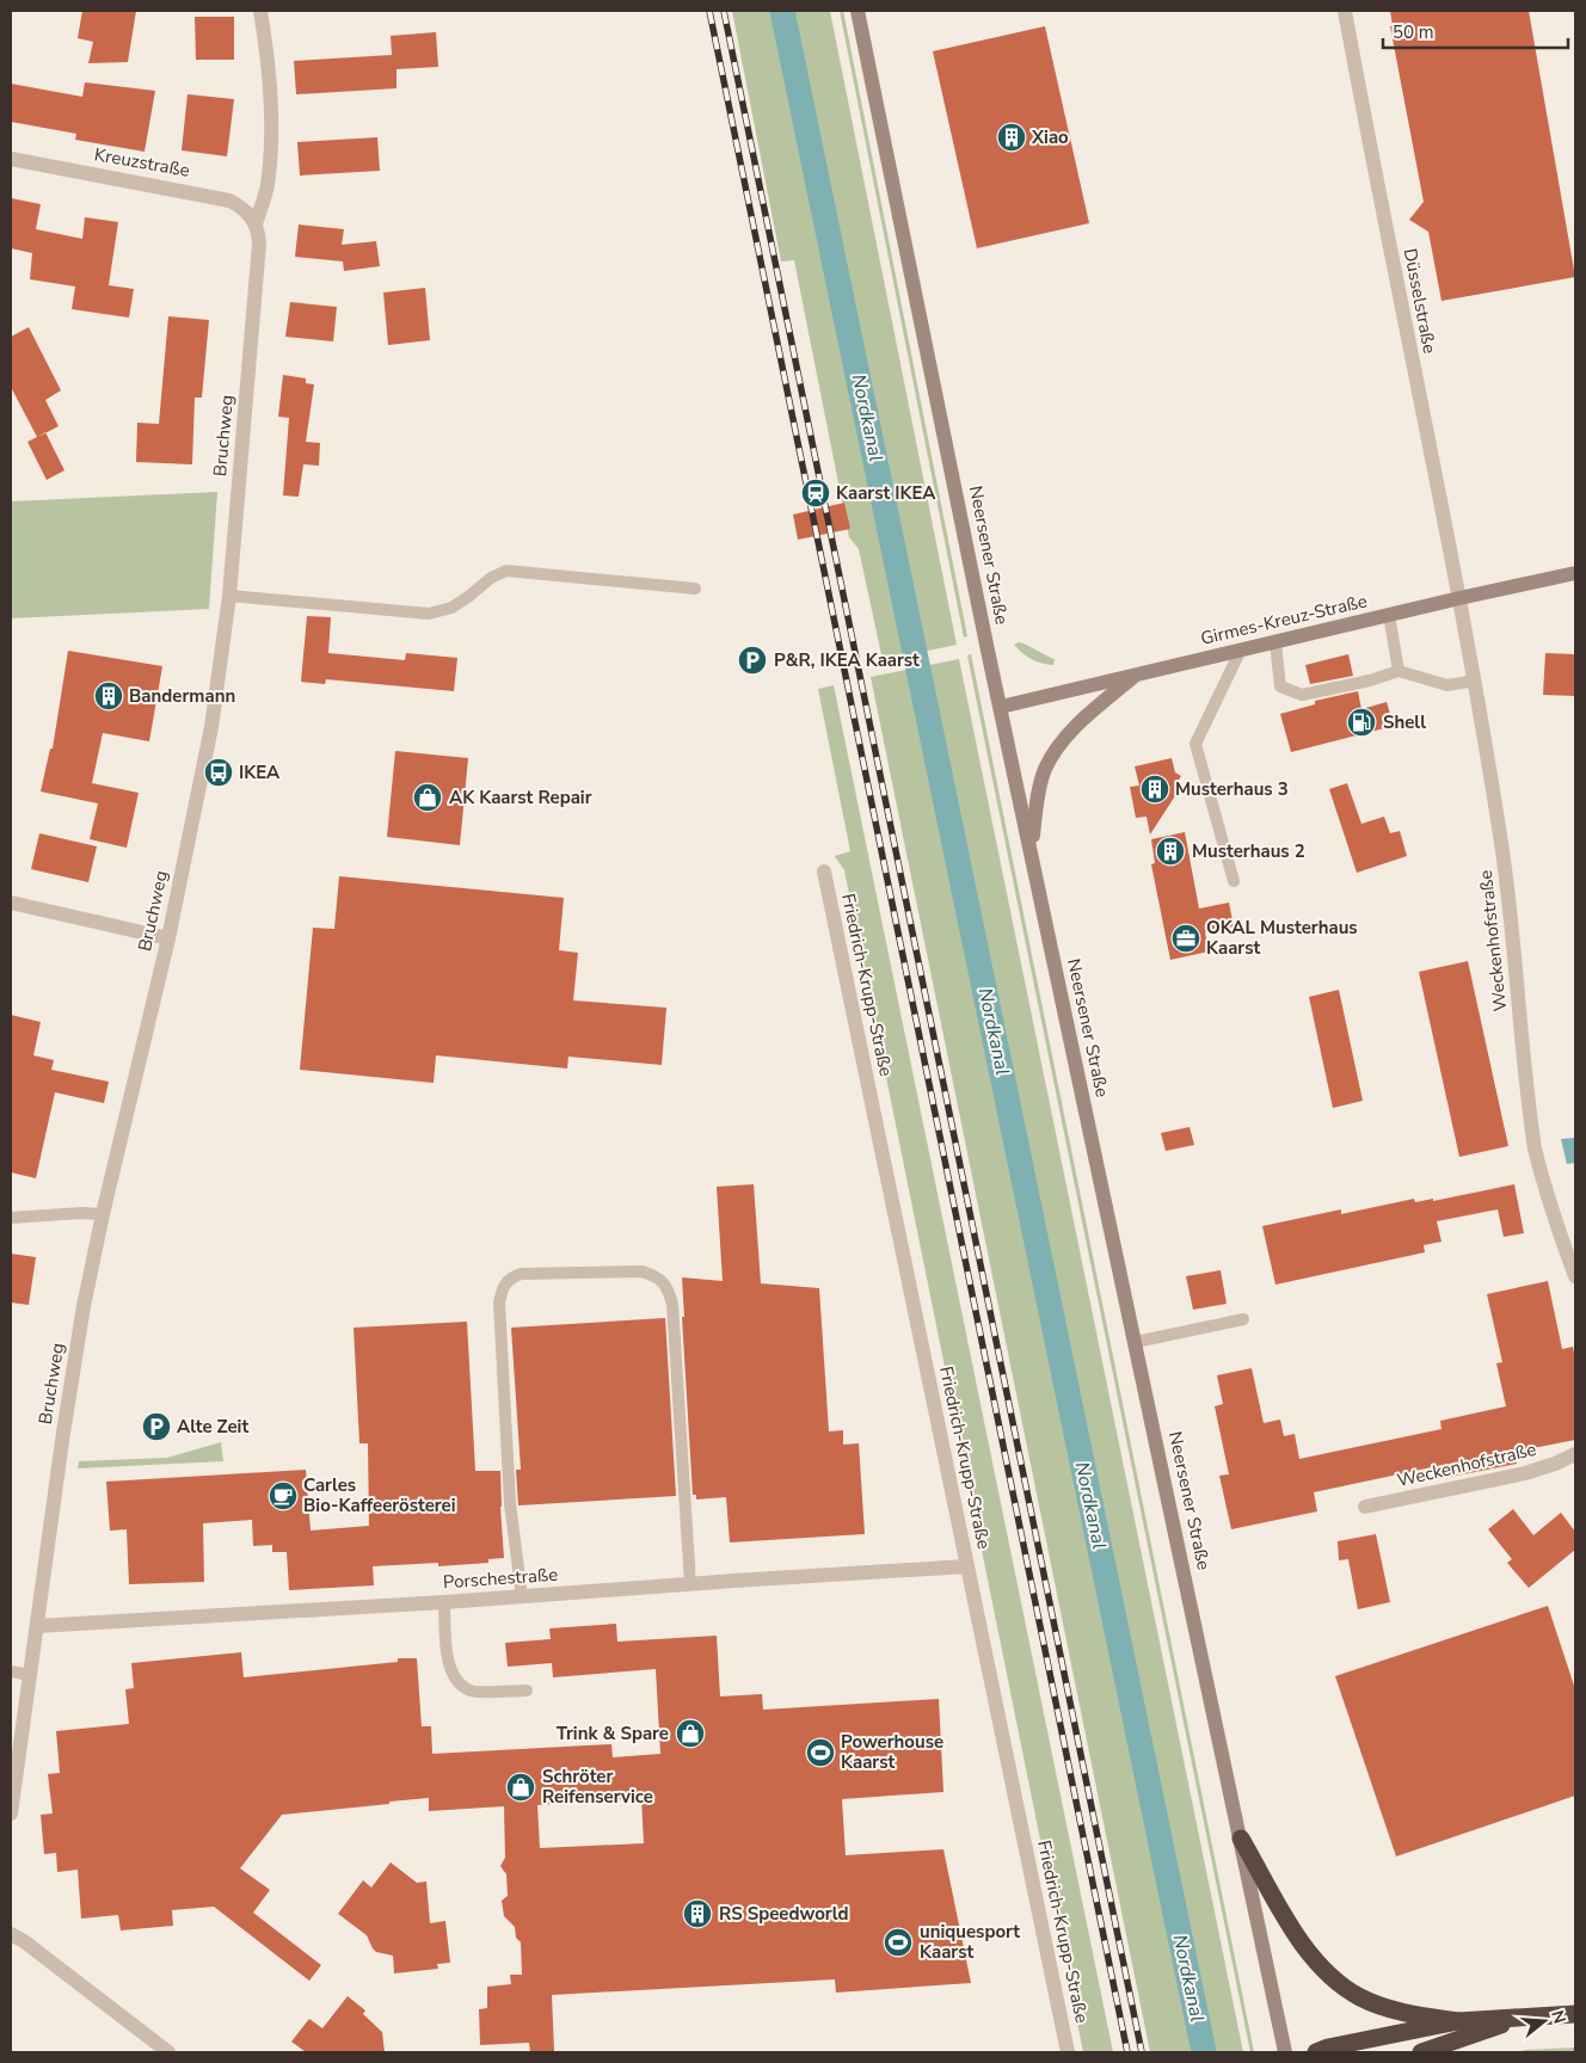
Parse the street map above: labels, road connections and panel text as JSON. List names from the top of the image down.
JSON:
{
  "streets": {
    "main road": ["Neersener Straße", "Girmes-Kreuz-Straße"],
    "street": [
      "Kreuzstraße",
      "Düsselstraße",
      "Bruchweg",
      "Weckenhofstraße",
      "Friedrich-Krupp-Straße",
      "Porschestraße"
    ]
  },
  "crossings": [
    ["Kreuzstraße", "Bruchweg"],
    ["Düsselstraße", "Girmes-Kreuz-Straße"],
    ["Düsselstraße", "Weckenhofstraße"],
    ["Bruchweg", "Porschestraße"],
    ["Neersener Straße", "Girmes-Kreuz-Straße"],
    ["Girmes-Kreuz-Straße", "Weckenhofstraße"],
    ["Friedrich-Krupp-Straße", "Porschestraße"]
  ],
  "water": ["Nordkanal"],
  "places": {
    "building": [
      "Xiao",
      "Bandermann",
      "Musterhaus 3",
      "Musterhaus 2",
      "RS Speedworld"
    ],
    "station": ["Kaarst IKEA"],
    "parking": ["P&R, IKEA Kaarst", "Alte Zeit"],
    "fuel station": ["Shell"],
    "bus stop": ["IKEA"],
    "shop": ["AK Kaarst Repair", "Trink & Spare", "Schröter Reifenservice"],
    "office": ["OKAL Musterhaus Kaarst"],
    "cafe": ["Carles Bio-Kaffeerösterei"],
    "sports": ["Powerhouse Kaarst", "uniquesport Kaarst"]
  },
  "scale_bar": "50 m",
  "north": "right"
}
